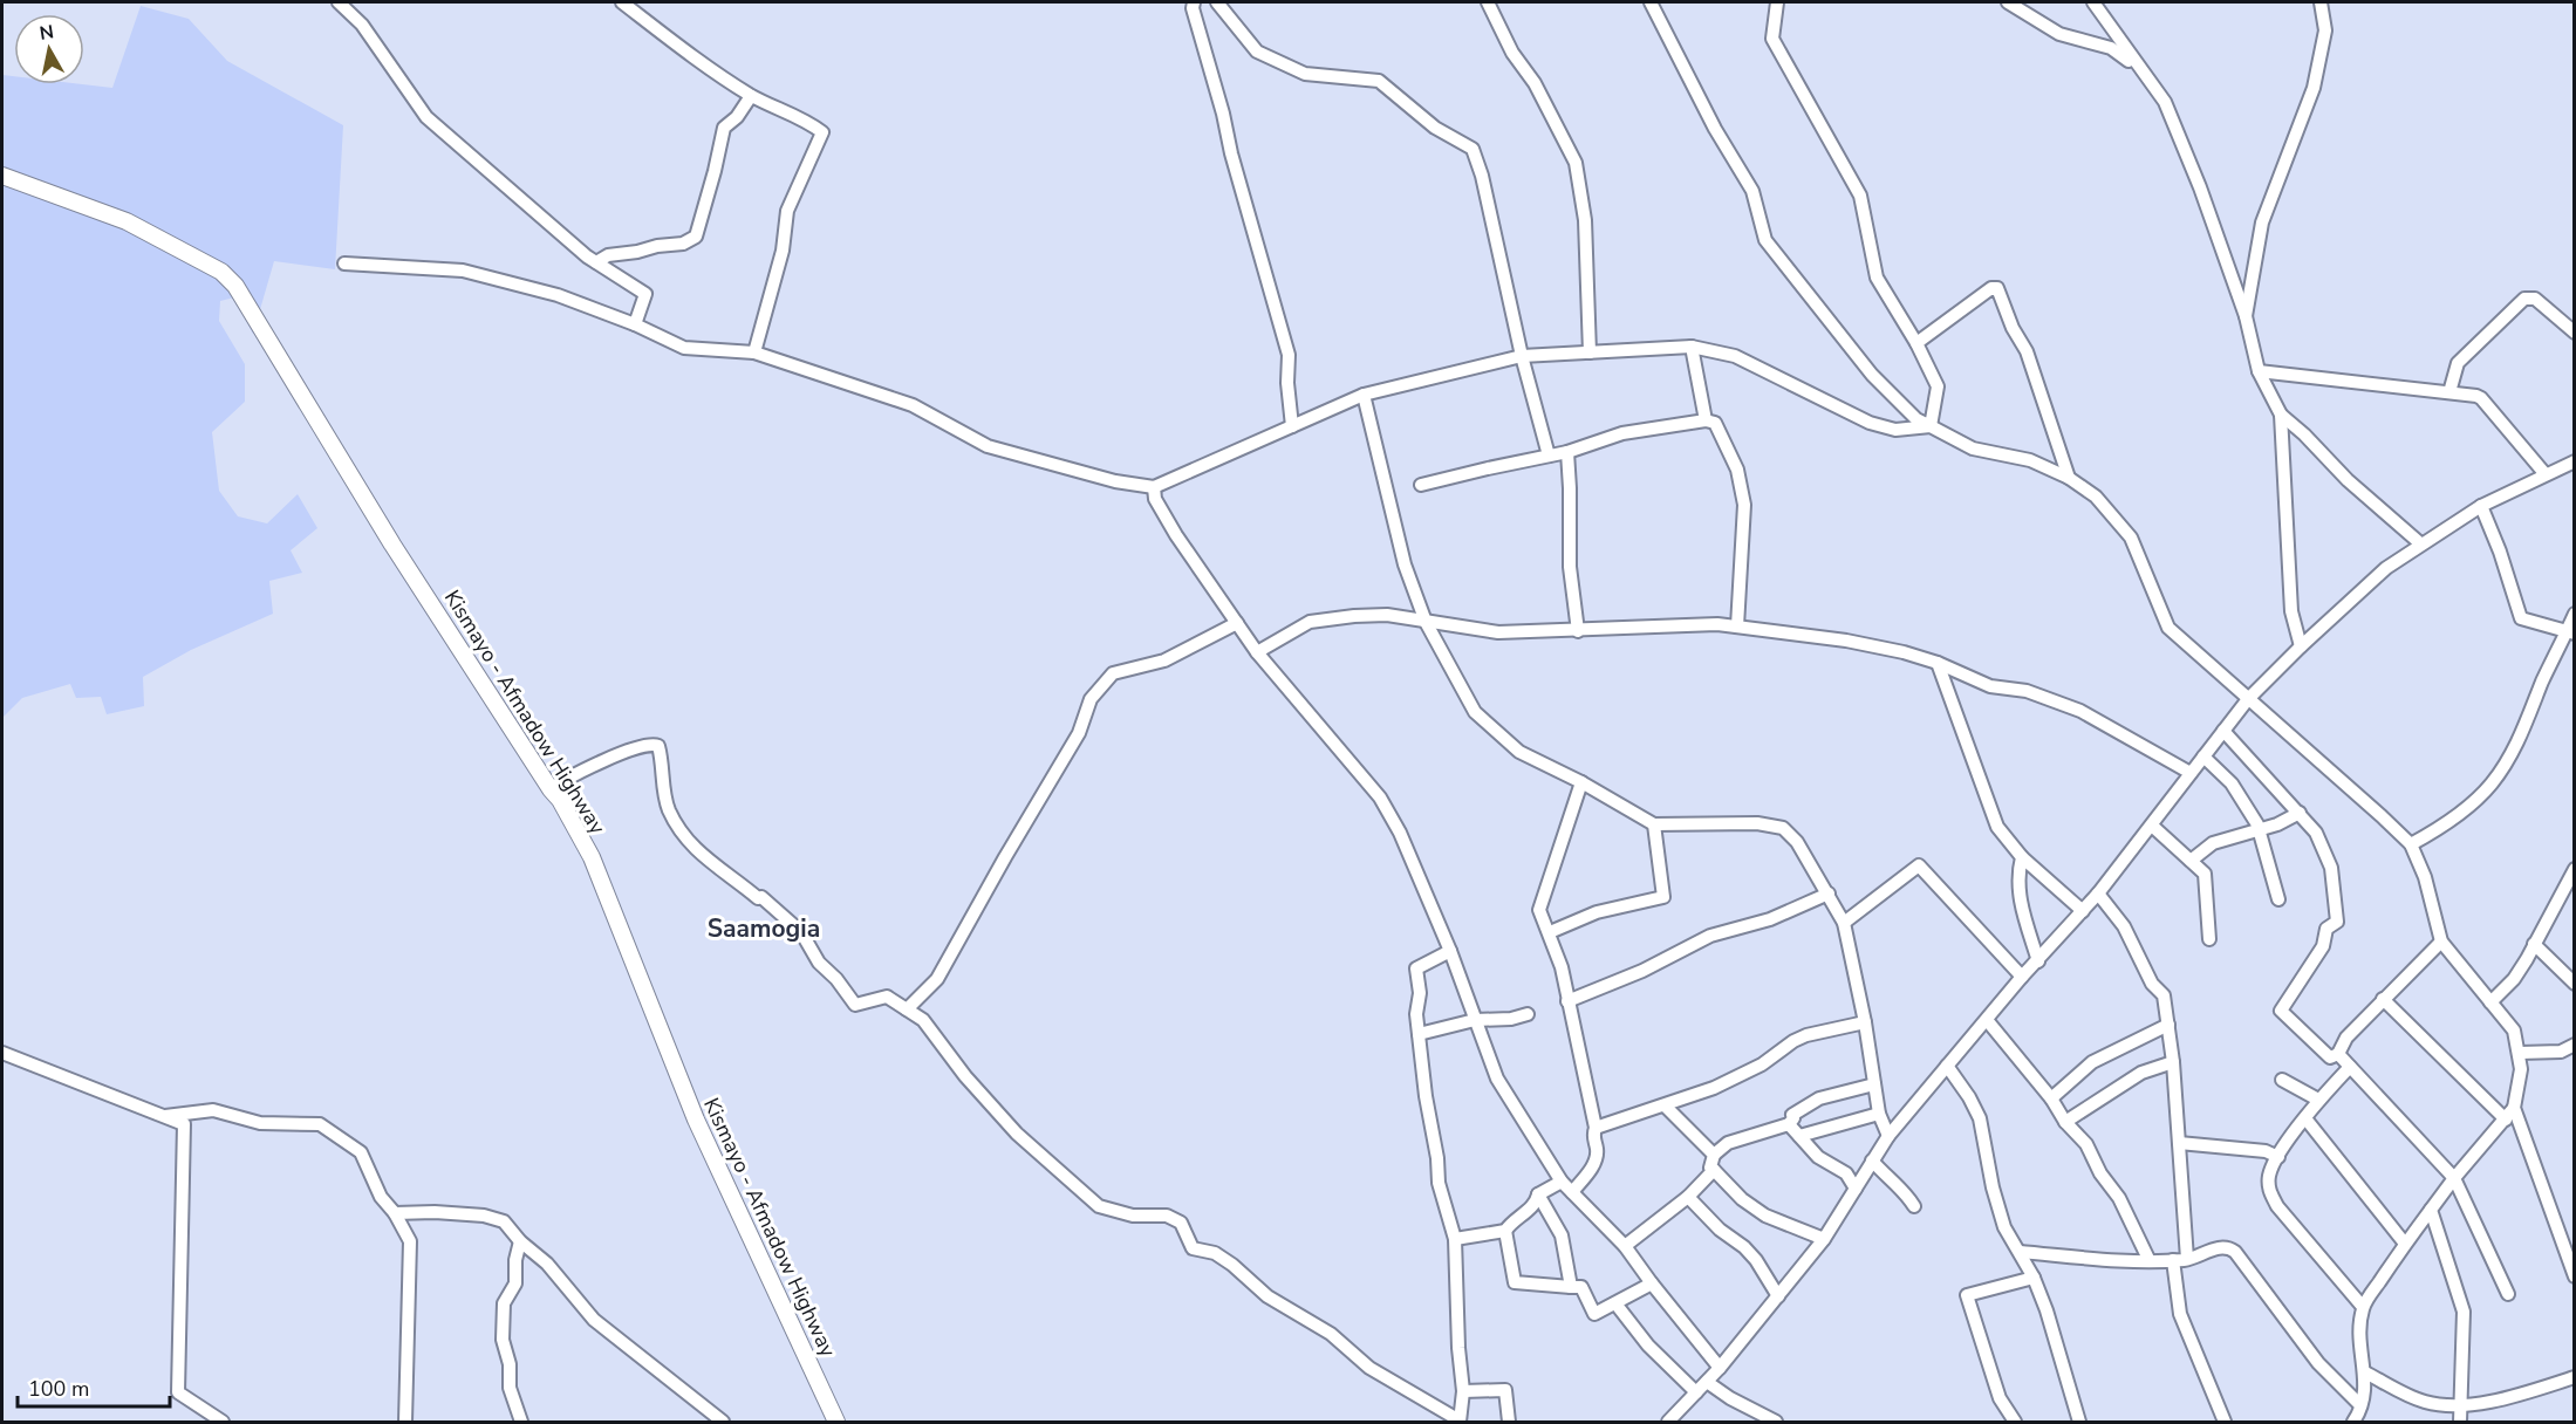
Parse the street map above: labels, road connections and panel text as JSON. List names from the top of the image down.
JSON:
{
  "streets": {
    "main road": ["Kismayo - Afmadow Highway"]
  },
  "districts": ["Saamogia"],
  "scale_bar": "100 m",
  "north": "top"
}
